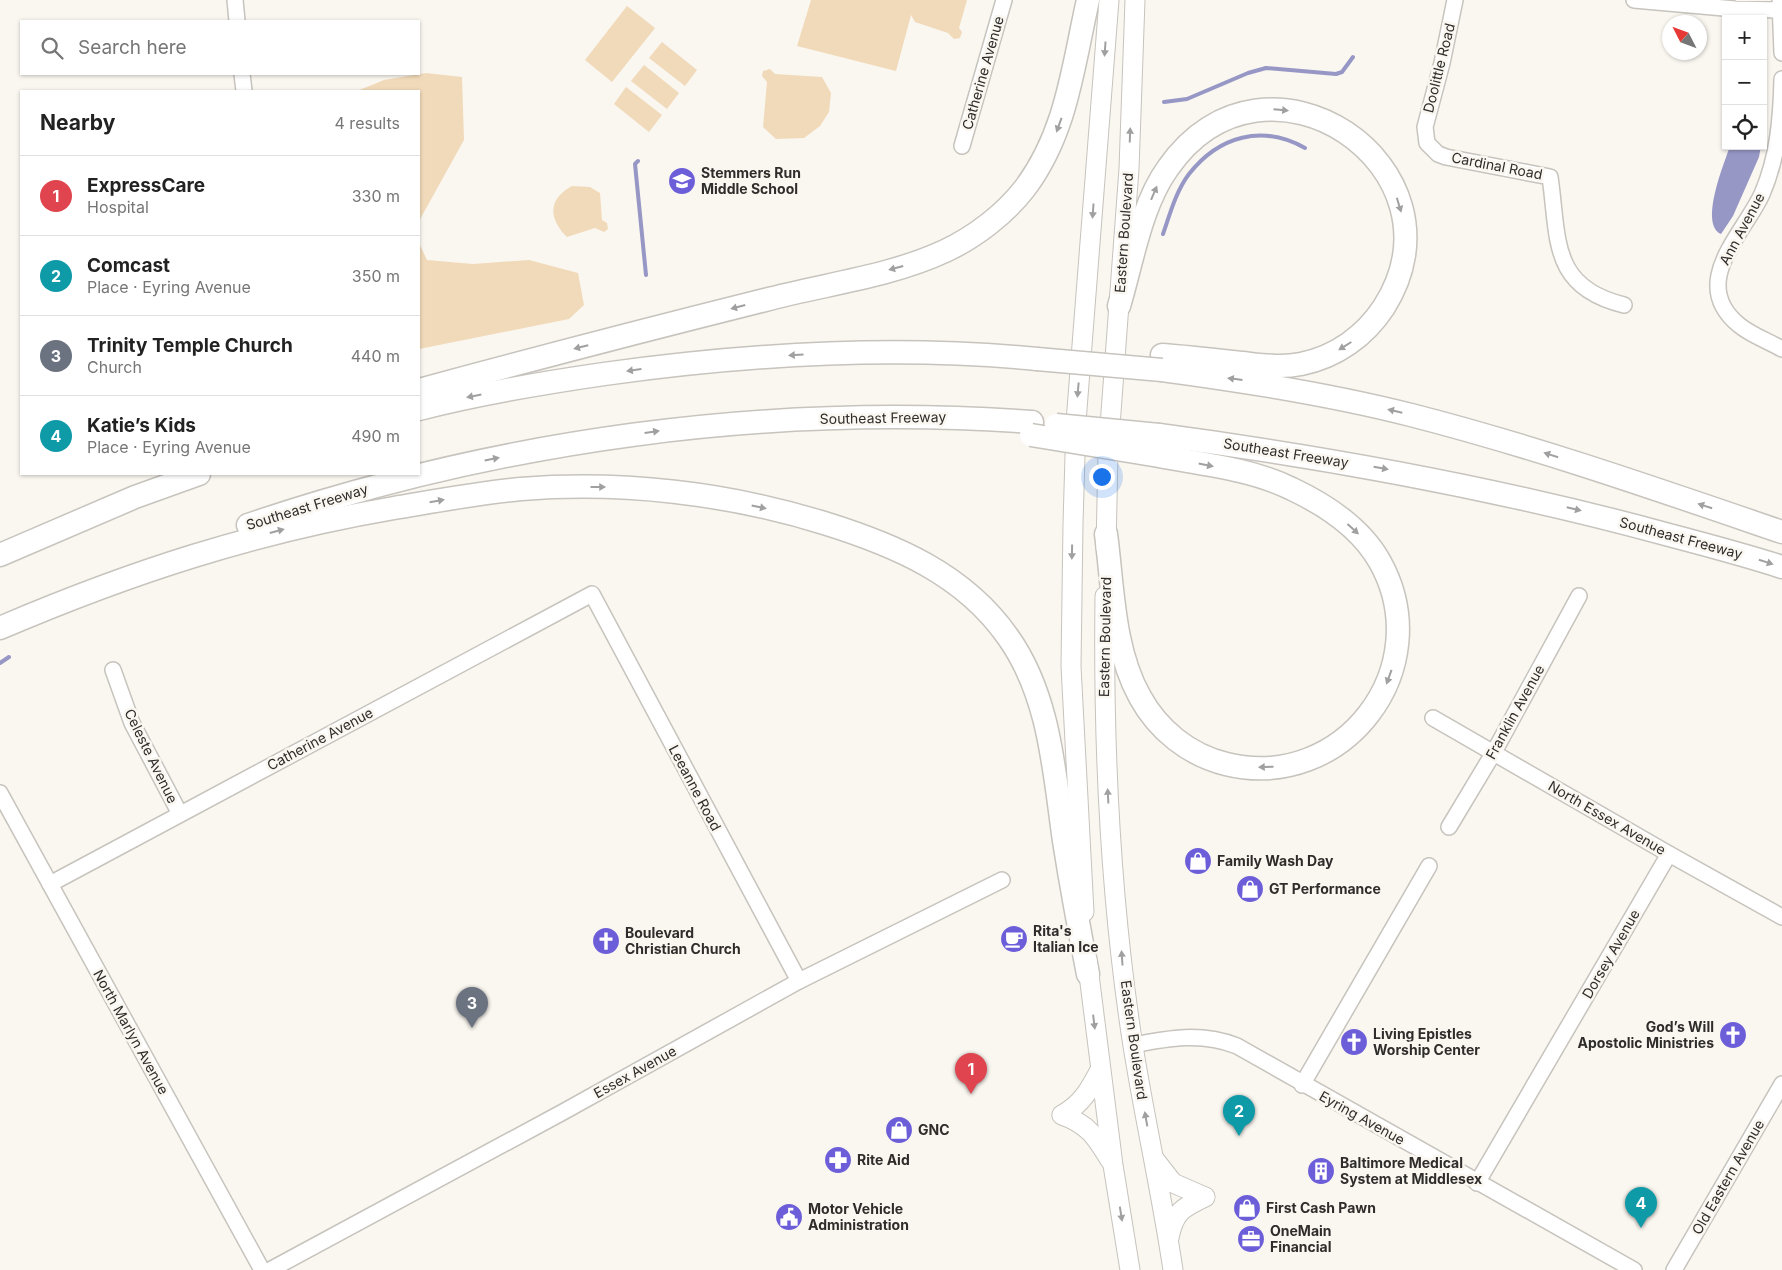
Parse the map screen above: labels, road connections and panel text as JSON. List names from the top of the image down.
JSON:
{
  "streets": {
    "highway": ["Southeast Freeway"],
    "main road": ["Eastern Boulevard"],
    "street": [
      "Doolittle Road",
      "Catherine Avenue",
      "Cardinal Road",
      "Ann Avenue",
      "Franklin Avenue",
      "Celeste Avenue",
      "Leeanne Road",
      "North Essex Avenue",
      "Dorsey Avenue",
      "North Marlyn Avenue",
      "Essex Avenue",
      "Eyring Avenue",
      "Old Eastern Avenue"
    ]
  },
  "crossings": [
    ["Doolittle Road", "Cardinal Road"],
    ["Catherine Avenue", "Celeste Avenue"],
    ["Catherine Avenue", "Leeanne Road"],
    ["Catherine Avenue", "North Marlyn Avenue"],
    ["Eastern Boulevard", "Eyring Avenue"],
    ["Franklin Avenue", "North Essex Avenue"],
    ["Leeanne Road", "Essex Avenue"],
    ["North Essex Avenue", "Dorsey Avenue"],
    ["Dorsey Avenue", "Eyring Avenue"]
  ],
  "places": {
    "school or university": ["Stemmers Run Middle School"],
    "shop": [
      "Family Wash Day",
      "GT Performance",
      "GNC",
      "First Cash Pawn"
    ],
    "cafe": ["Rita's Italian Ice"],
    "church": ["Boulevard Christian Church", "God’s Will Apostolic Ministries", "Living Epistles Worship Center"],
    "pharmacy": ["Rite Aid"],
    "building": ["Baltimore Medical System at Middlesex"],
    "public building": ["Motor Vehicle Administration"],
    "office": ["OneMain Financial"]
  },
  "north": "top left",
  "page": {
    "map_buttons": ["+", "−"],
    "search": "Search here",
    "heading": ["Nearby", "4 results"],
    "list": [
      {
        "mark": "1",
        "name": "ExpressCare",
        "note": "Hospital",
        "value": "330 m"
      },
      {
        "mark": "2",
        "name": "Comcast",
        "note": "Place · Eyring Avenue",
        "value": "350 m"
      },
      {
        "mark": "3",
        "name": "Trinity Temple Church",
        "note": "Church",
        "value": "440 m"
      },
      {
        "mark": "4",
        "name": "Katie’s Kids",
        "note": "Place · Eyring Avenue",
        "value": "490 m"
      }
    ],
    "pins": [
      "3",
      "1",
      "2",
      "4"
    ]
  }
}
